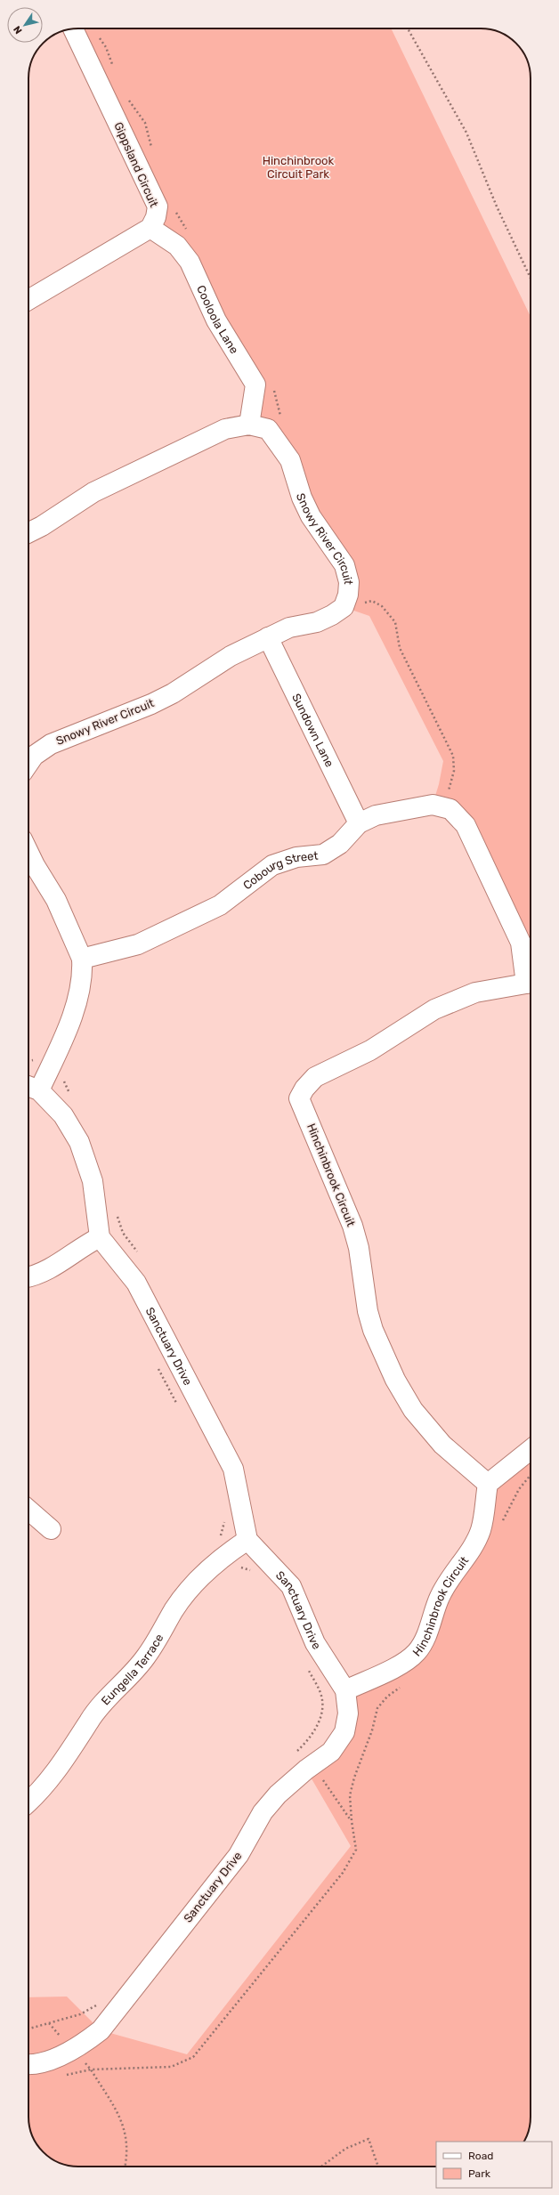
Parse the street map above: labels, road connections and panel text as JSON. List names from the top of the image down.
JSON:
{
  "streets": {
    "street": [
      "Gippsland Circuit",
      "Cooloola Lane",
      "Snowy River Circuit",
      "Sundown Lane",
      "Cobourg Street",
      "Hinchinbrook Circuit",
      "Sanctuary Drive",
      "Eungella Terrace"
    ]
  },
  "crossings": [
    ["Gippsland Circuit", "Cooloola Lane"],
    ["Cooloola Lane", "Snowy River Circuit"],
    ["Snowy River Circuit", "Sundown Lane"],
    ["Sundown Lane", "Cobourg Street"],
    ["Hinchinbrook Circuit", "Sanctuary Drive"],
    ["Sanctuary Drive", "Eungella Terrace"]
  ],
  "parks": ["Hinchinbrook Circuit Park"],
  "legend": ["Road", "Park"],
  "north": "bottom left"
}
